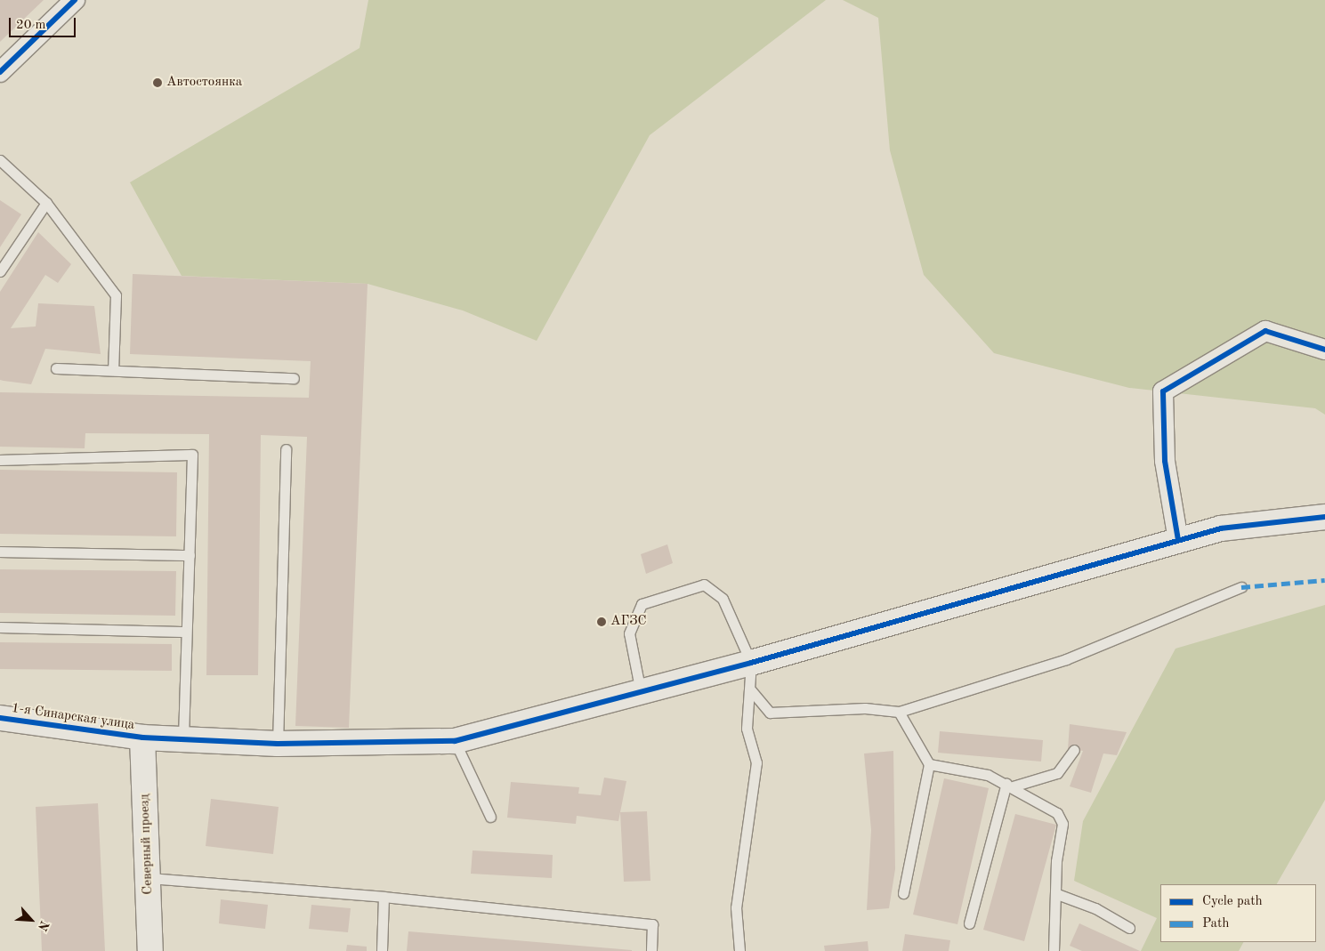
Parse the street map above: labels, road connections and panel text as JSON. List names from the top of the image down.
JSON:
{
  "streets": {
    "street": ["1-я Синарская улица", "Северный проезд"]
  },
  "crossings": [
    ["1-я Синарская улица", "Северный проезд"]
  ],
  "places": ["Автостоянка", "АГЗС"],
  "legend": ["Cycle path", "Path"],
  "scale_bar": "20 m",
  "north": "bottom right"
}
